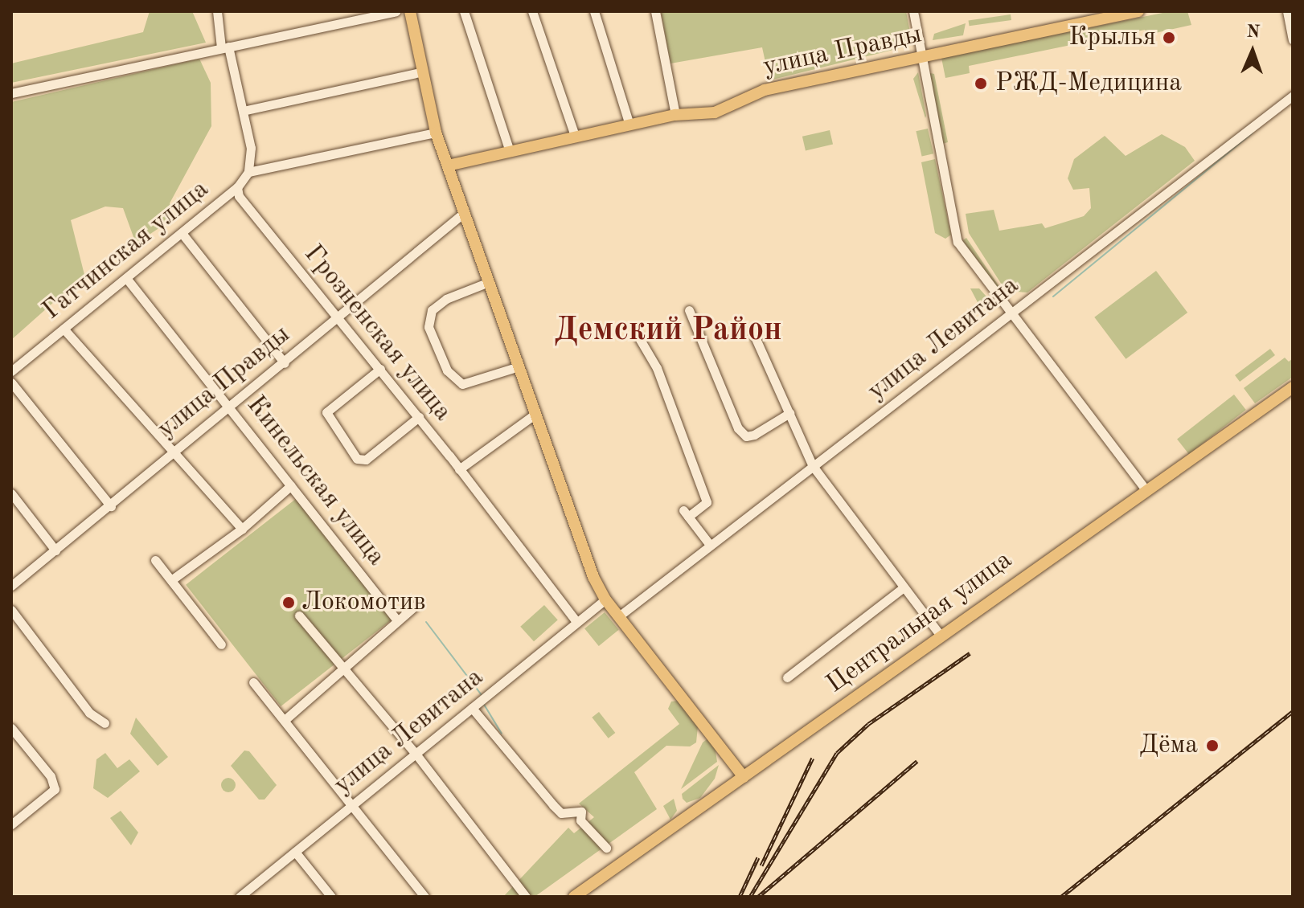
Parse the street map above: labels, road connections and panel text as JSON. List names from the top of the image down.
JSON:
{
  "streets": {
    "main road": ["улица Правды", "Центральная улица"],
    "street": [
      "Гатчинская улица",
      "Грозненская улица",
      "улица Левитана",
      "Кинельская улица"
    ]
  },
  "crossings": [
    ["улица Правды", "Грозненская улица"],
    ["улица Правды", "Кинельская улица"],
    ["Гатчинская улица", "Грозненская улица"],
    ["Гатчинская улица", "Кинельская улица"],
    ["Грозненская улица", "улица Левитана"]
  ],
  "districts": ["Демский Район"],
  "places": [
    "Крылья",
    "РЖД-Медицина",
    "Локомотив",
    "Дёма"
  ],
  "north": "top"
}
